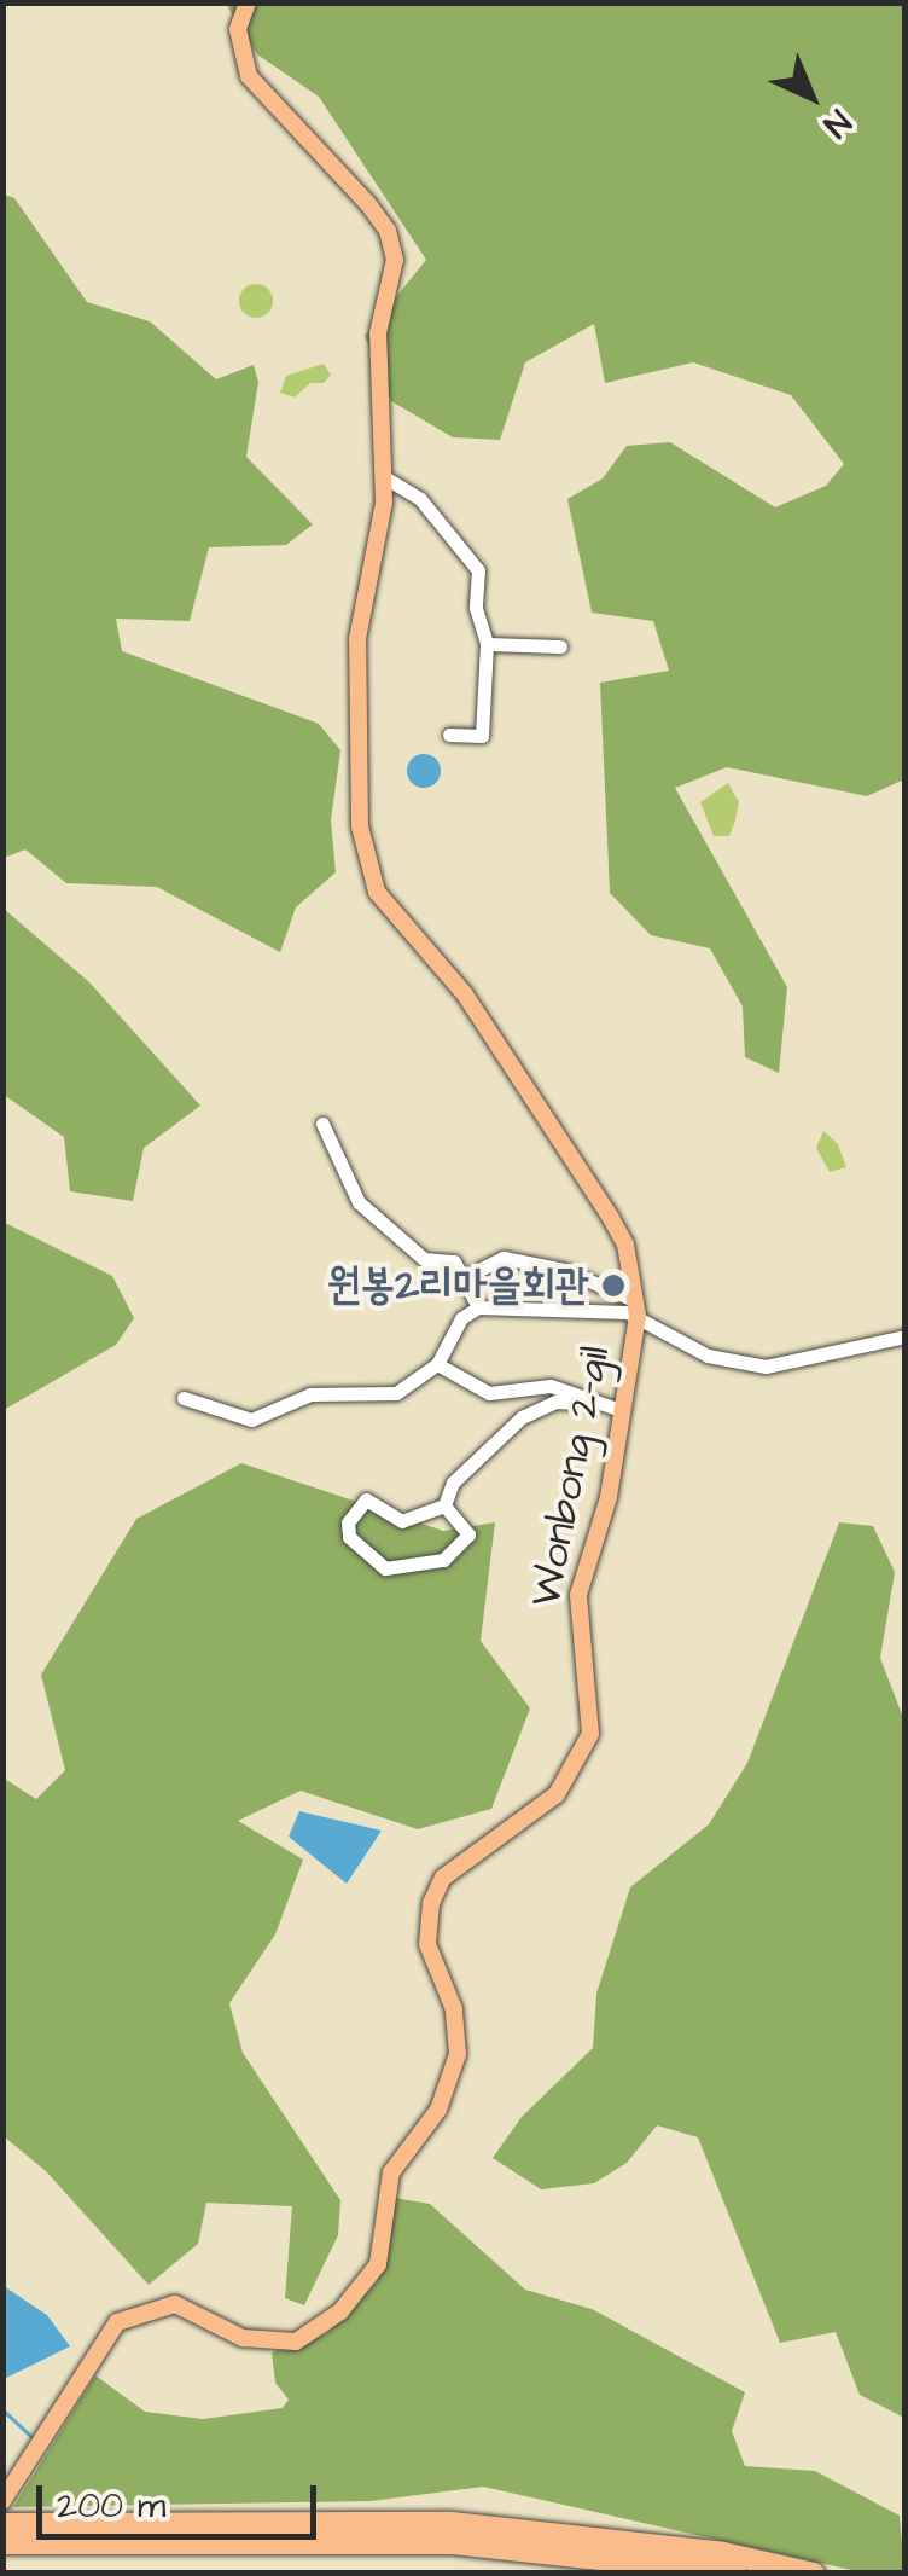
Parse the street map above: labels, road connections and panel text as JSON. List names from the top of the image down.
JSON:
{
  "streets": {
    "main road": ["Wonbong 2-gil"]
  },
  "places": ["원봉2리마을회관"],
  "scale_bar": "200 m",
  "north": "bottom right"
}
